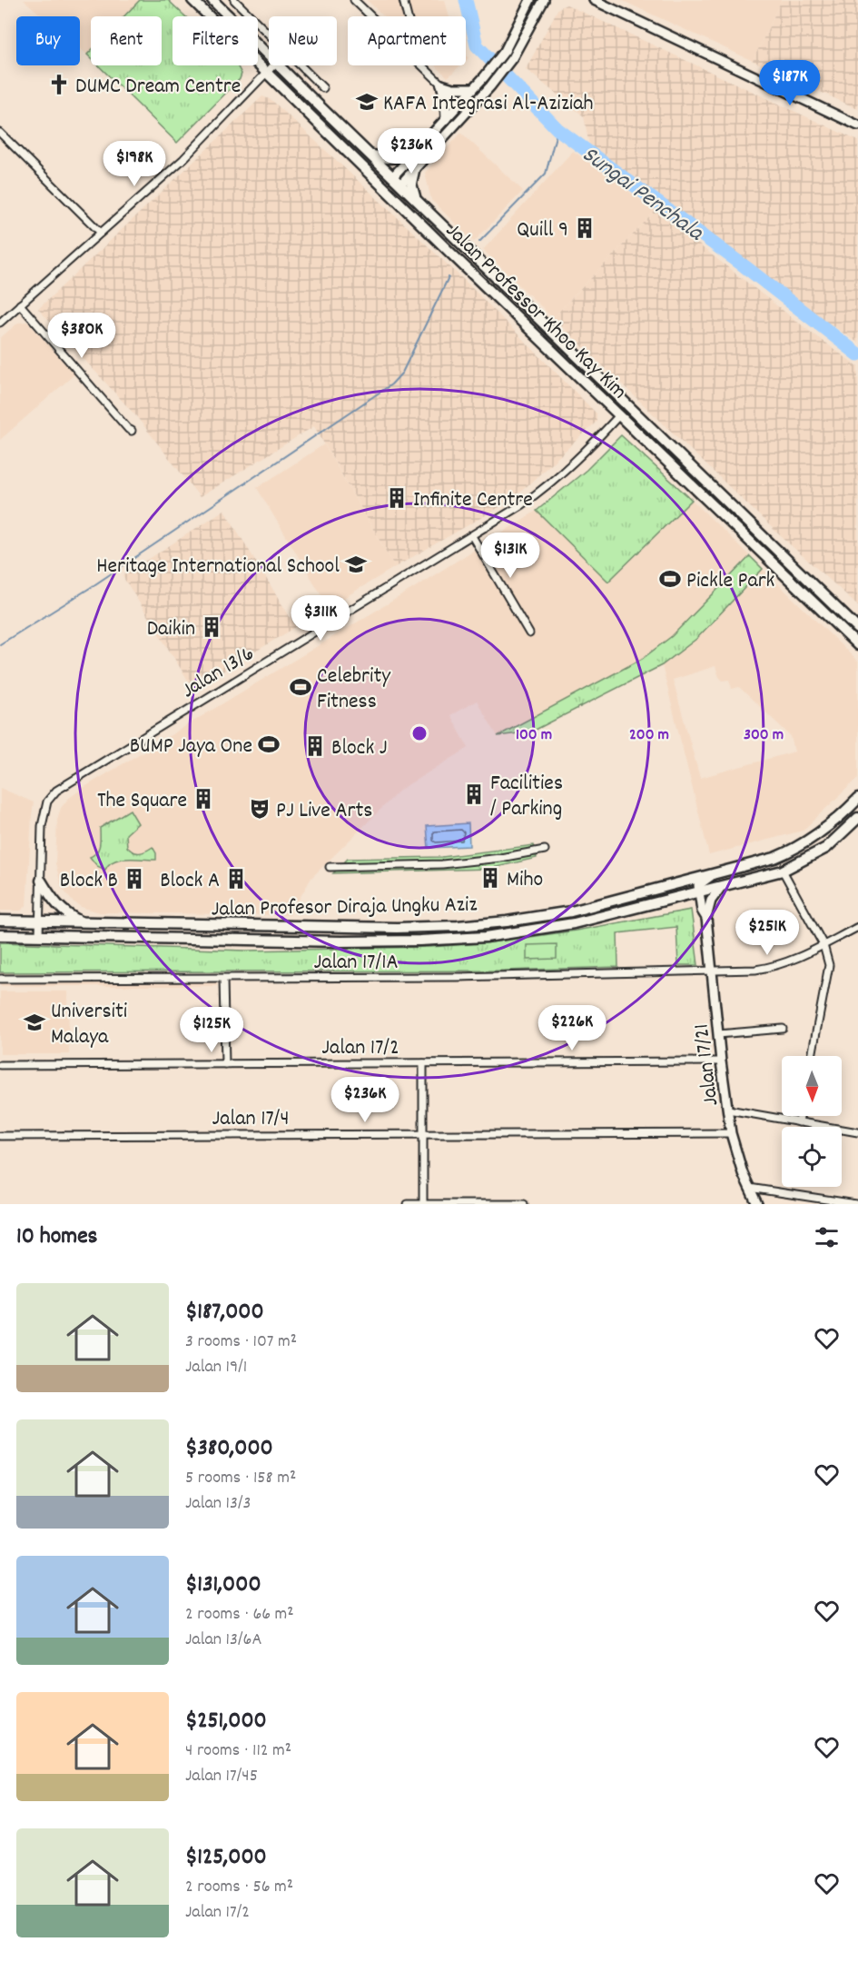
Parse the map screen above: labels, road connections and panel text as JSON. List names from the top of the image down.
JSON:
{
  "streets": {
    "main road": ["Jalan Professor Khoo Kay Kim", "Jalan Profesor Diraja Ungku Aziz"],
    "street": [
      "Jalan 13/6",
      "Jalan 17/1A",
      "Jalan 17/2",
      "Jalan 17/21",
      "Jalan 17/4"
    ]
  },
  "crossings": [
    ["Jalan Professor Khoo Kay Kim", "Jalan 13/6"],
    ["Jalan 13/6", "Jalan Profesor Diraja Ungku Aziz"],
    ["Jalan Profesor Diraja Ungku Aziz", "Jalan 17/21"],
    ["Jalan 17/1A", "Jalan 17/21"],
    ["Jalan 17/2", "Jalan 17/21"],
    ["Jalan 17/21", "Jalan 17/4"]
  ],
  "water": ["Sungai Penchala"],
  "places": {
    "church": ["DUMC Dream Centre"],
    "school or university": ["KAFA Integrasi Al-Aziziah", "Heritage International School", "Universiti Malaya"],
    "building": [
      "Quill 9",
      "Infinite Centre",
      "Daikin",
      "Block J",
      "Facilities / Parking",
      "The Square",
      "Miho",
      "Block B",
      "Block A"
    ],
    "sports": ["Pickle Park", "Celebrity Fitness", "BUMP Jaya One"],
    "theatre": ["PJ Live Arts"]
  },
  "north": "bottom",
  "page": {
    "chip": [
      "Buy",
      "Rent",
      "Filters",
      "New",
      "Apartment"
    ],
    "price": [
      "$187K",
      "$236K",
      "$198K",
      "$380K",
      "$131K",
      "$311K",
      "$251K",
      "$226K",
      "$125K",
      "$236K"
    ],
    "heading": "10 homes",
    "list": [
      {
        "name": "$187,000",
        "note": "3 rooms · 107 m² · Jalan 19/1"
      },
      {
        "name": "$380,000",
        "note": "5 rooms · 158 m² · Jalan 13/3"
      },
      {
        "name": "$131,000",
        "note": "2 rooms · 66 m² · Jalan 13/6A"
      },
      {
        "name": "$251,000",
        "note": "4 rooms · 112 m² · Jalan 17/45"
      },
      {
        "name": "$125,000",
        "note": "2 rooms · 56 m² · Jalan 17/2"
      }
    ]
  },
  "rings": ["100 m", "200 m", "300 m"]
}
